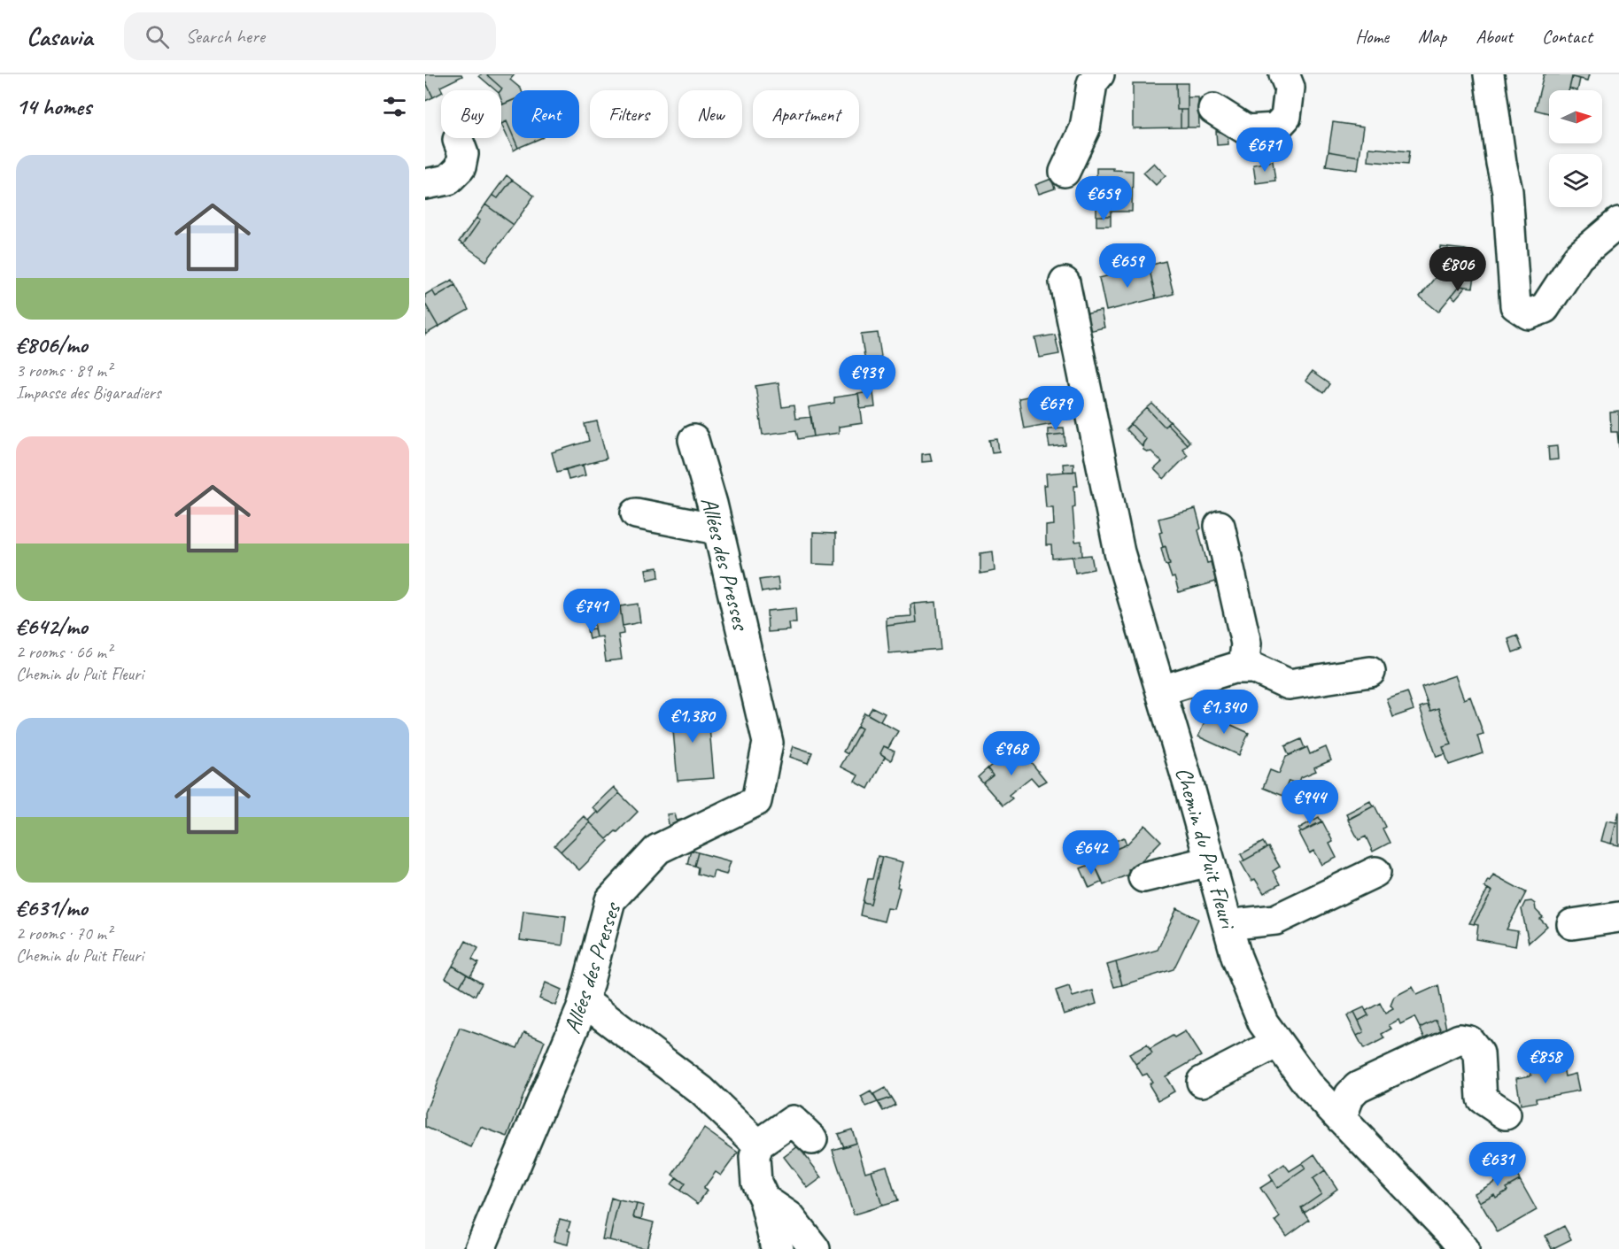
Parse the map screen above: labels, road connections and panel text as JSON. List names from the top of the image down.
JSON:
{
  "streets": {
    "street": ["Allées des Presses", "Chemin du Puit Fleuri"]
  },
  "north": "right",
  "page": {
    "header": "Casavia",
    "search": "Search here",
    "nav": [
      "Home",
      "Map",
      "About",
      "Contact"
    ],
    "heading": "14 homes",
    "chip": [
      "Buy",
      "Rent",
      "Filters",
      "New",
      "Apartment"
    ],
    "price": [
      "€671",
      "€659",
      "€659",
      "€806",
      "€939",
      "€679",
      "€741",
      "€1,340",
      "€1,380",
      "€968",
      "€944",
      "€642",
      "€858",
      "€631"
    ],
    "list": [
      {
        "name": "€806/mo",
        "note": "3 rooms · 89 m² · Impasse des Bigaradiers"
      },
      {
        "name": "€642/mo",
        "note": "2 rooms · 66 m² · Chemin du Puit Fleuri"
      },
      {
        "name": "€631/mo",
        "note": "2 rooms · 70 m² · Chemin du Puit Fleuri"
      }
    ]
  }
}
